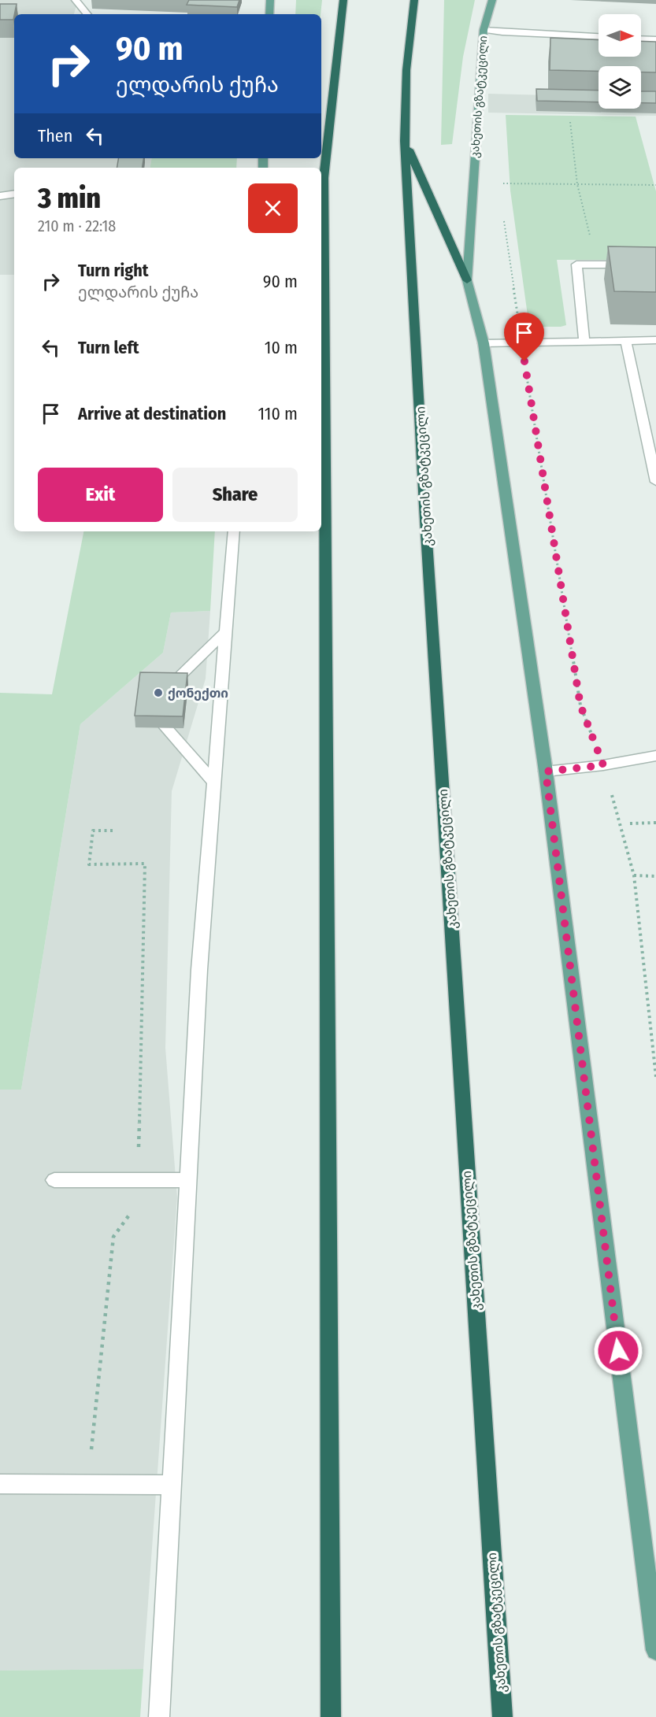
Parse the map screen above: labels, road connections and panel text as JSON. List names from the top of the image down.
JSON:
{
  "streets": {
    "highway": ["კახეთის გზატკეცილი"]
  },
  "places": ["ქონექთი"],
  "north": "right",
  "page": {
    "turn": ["90 m", "ელდარის ქუჩა"],
    "then": "Then",
    "heading": ["3 min", "210 m · 22:18"],
    "list": [
      {
        "name": "Turn right",
        "note": "ელდარის ქუჩა",
        "value": "90 m"
      },
      {
        "name": "Turn left",
        "value": "10 m"
      },
      {
        "name": "Arrive at destination",
        "value": "110 m"
      }
    ],
    "buttons": ["Exit", "Share"]
  }
}
